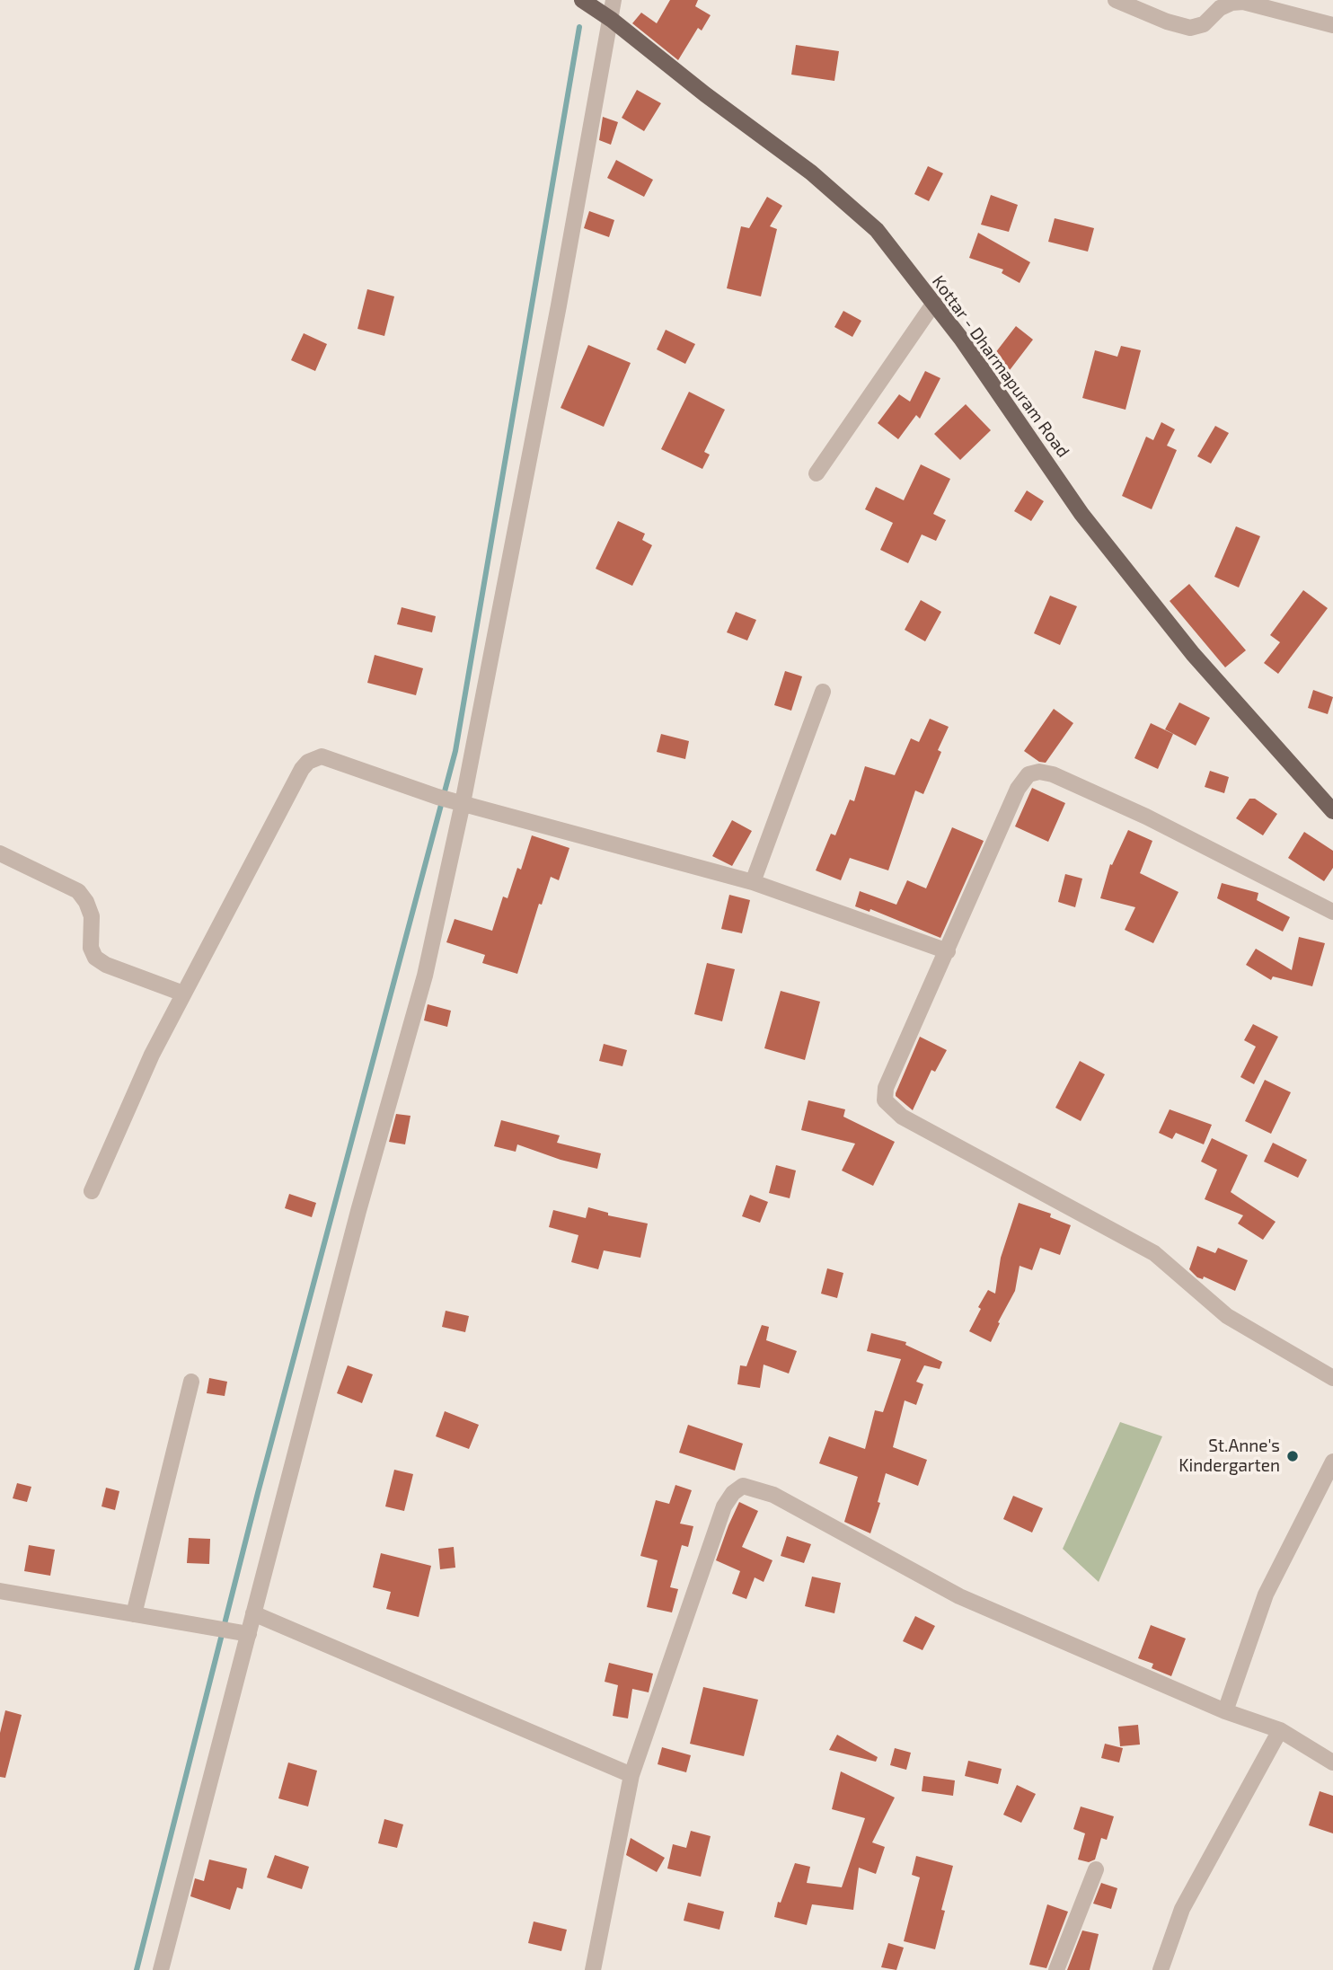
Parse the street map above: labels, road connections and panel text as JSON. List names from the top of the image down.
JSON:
{
  "streets": {
    "main road": ["Kottar - Dharmapuram Road"]
  },
  "places": ["St.Anne's Kindergarten"]
}
